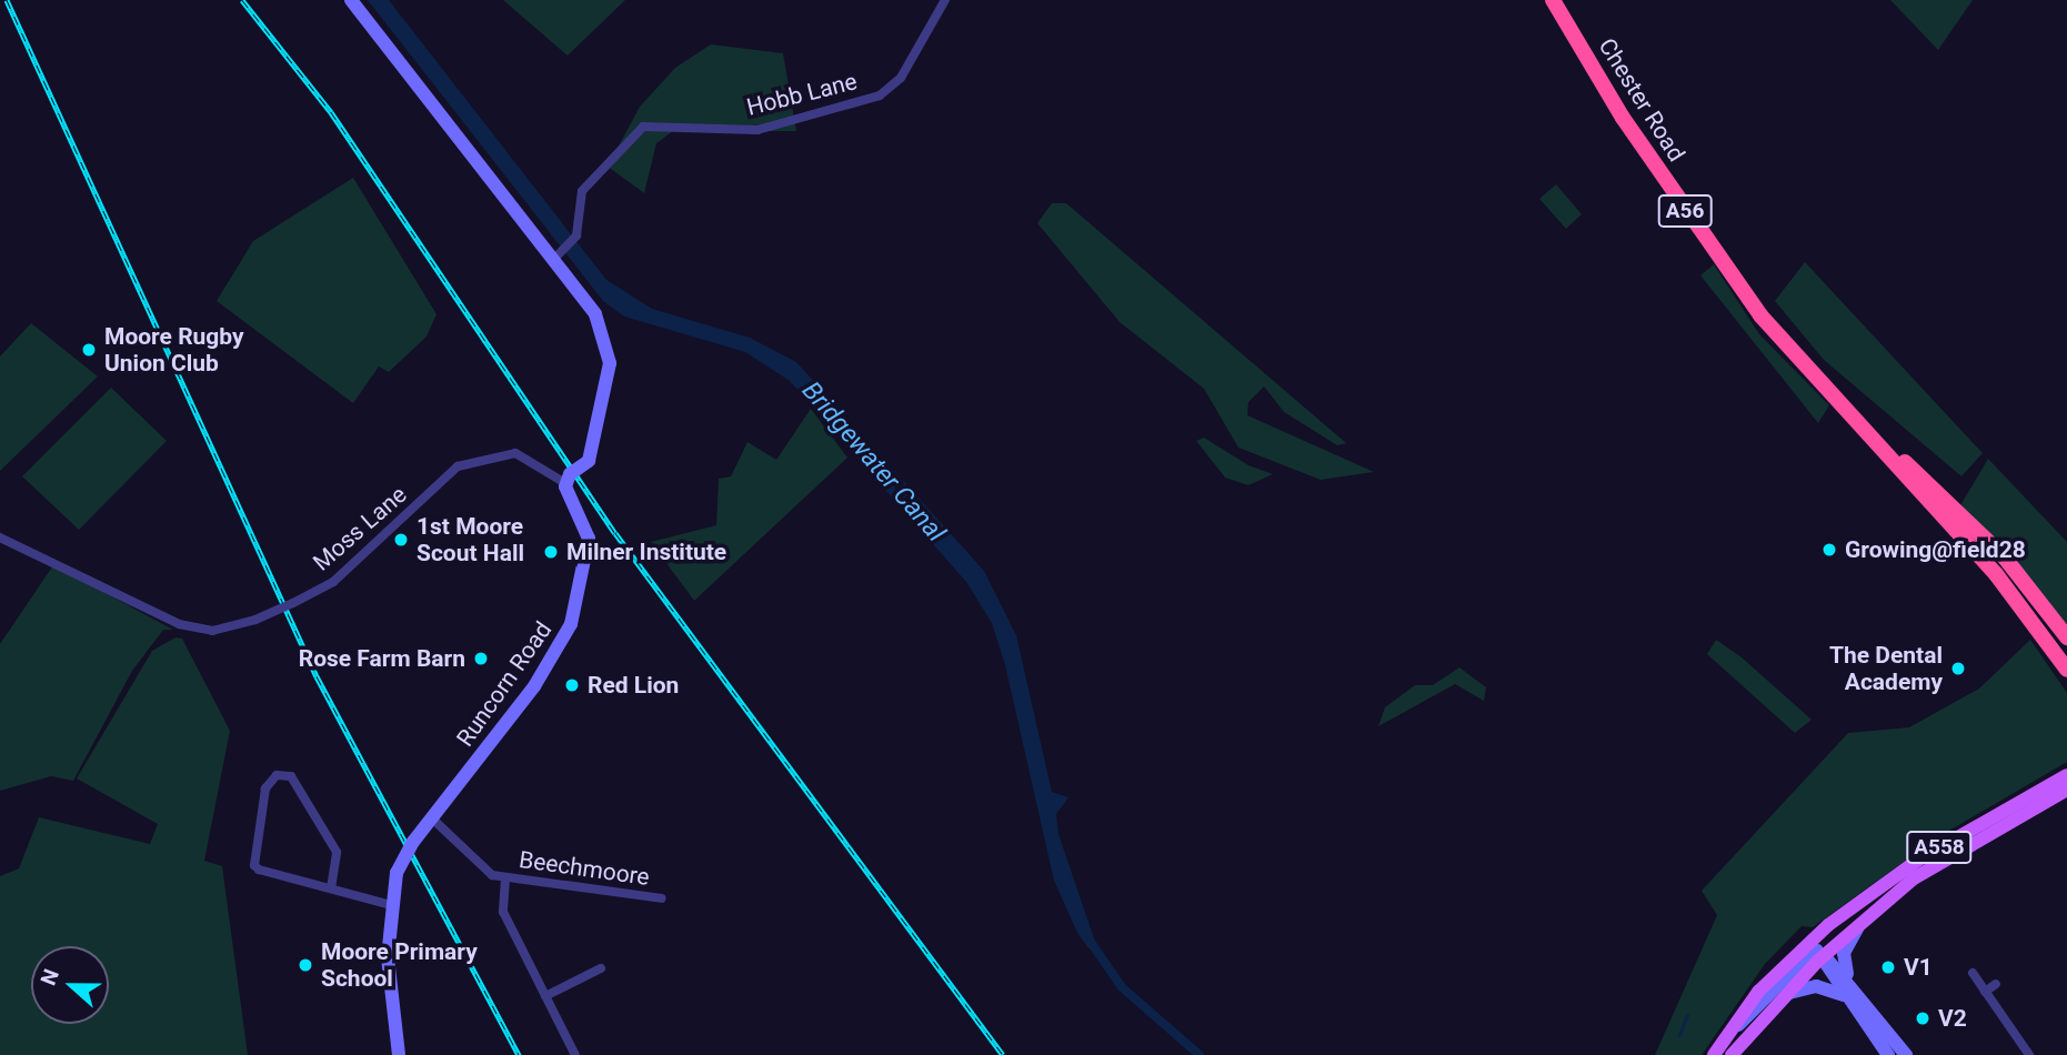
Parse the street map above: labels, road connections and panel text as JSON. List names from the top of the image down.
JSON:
{
  "streets": {
    "highway": ["Chester Road", "A56"],
    "main road": ["A558"],
    "street": [
      "Hobb Lane",
      "Moss Lane",
      "Runcorn Road",
      "Beechmoore"
    ]
  },
  "crossings": [
    ["Moss Lane", "Runcorn Road"],
    ["Runcorn Road", "Beechmoore"]
  ],
  "water": ["Bridgewater Canal"],
  "places": [
    "Moore Rugby Union Club",
    "1st Moore Scout Hall",
    "Growing@field28",
    "Milner Institute",
    "Rose Farm Barn",
    "The Dental Academy",
    "Red Lion",
    "Moore Primary School",
    "V1",
    "V2"
  ],
  "north": "left"
}
